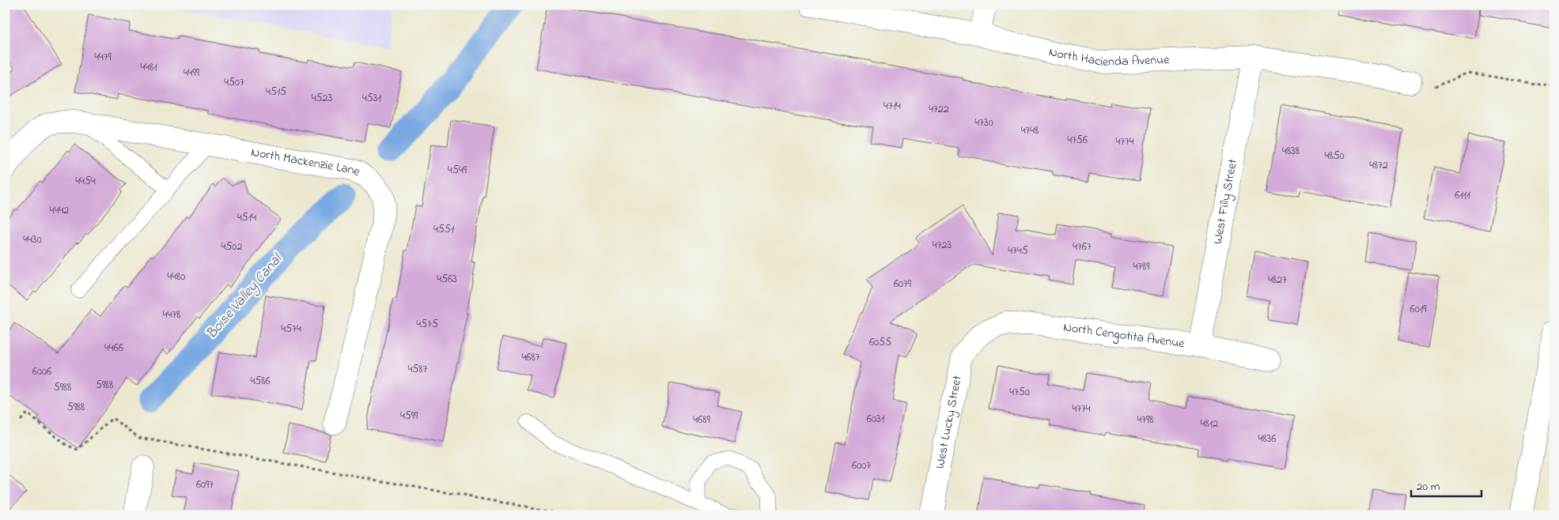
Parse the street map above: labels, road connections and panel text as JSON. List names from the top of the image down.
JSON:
{
  "streets": {
    "street": [
      "North Hacienda Avenue",
      "North Mackenzie Lane",
      "West Filly Street",
      "North Cengotita Avenue",
      "West Lucky Street"
    ]
  },
  "crossings": [
    ["North Hacienda Avenue", "West Filly Street"],
    ["West Filly Street", "North Cengotita Avenue"],
    ["North Cengotita Avenue", "West Lucky Street"]
  ],
  "water": ["Boise Valley Canal"],
  "house_numbers": [
    "4479",
    "4481",
    "4499",
    "4507",
    "4515",
    "4523",
    "4531",
    "4714",
    "4722",
    "4730",
    "4748",
    "4756",
    "4774",
    "4838",
    "4850",
    "4872",
    "4549",
    "4454",
    "6111",
    "4442",
    "4514",
    "4551",
    "4430",
    "4723",
    "4502",
    "4767",
    "4745",
    "4789",
    "4480",
    "4563",
    "4827",
    "6079",
    "6019",
    "4478",
    "4575",
    "4574",
    "6055",
    "4466",
    "4687",
    "4587",
    "6006",
    "4586",
    "5988",
    "5988",
    "4750",
    "5988",
    "4774",
    "4599",
    "6031",
    "4689",
    "4798",
    "4812",
    "4836",
    "6007",
    "6097"
  ],
  "scale_bar": "20 m"
}
